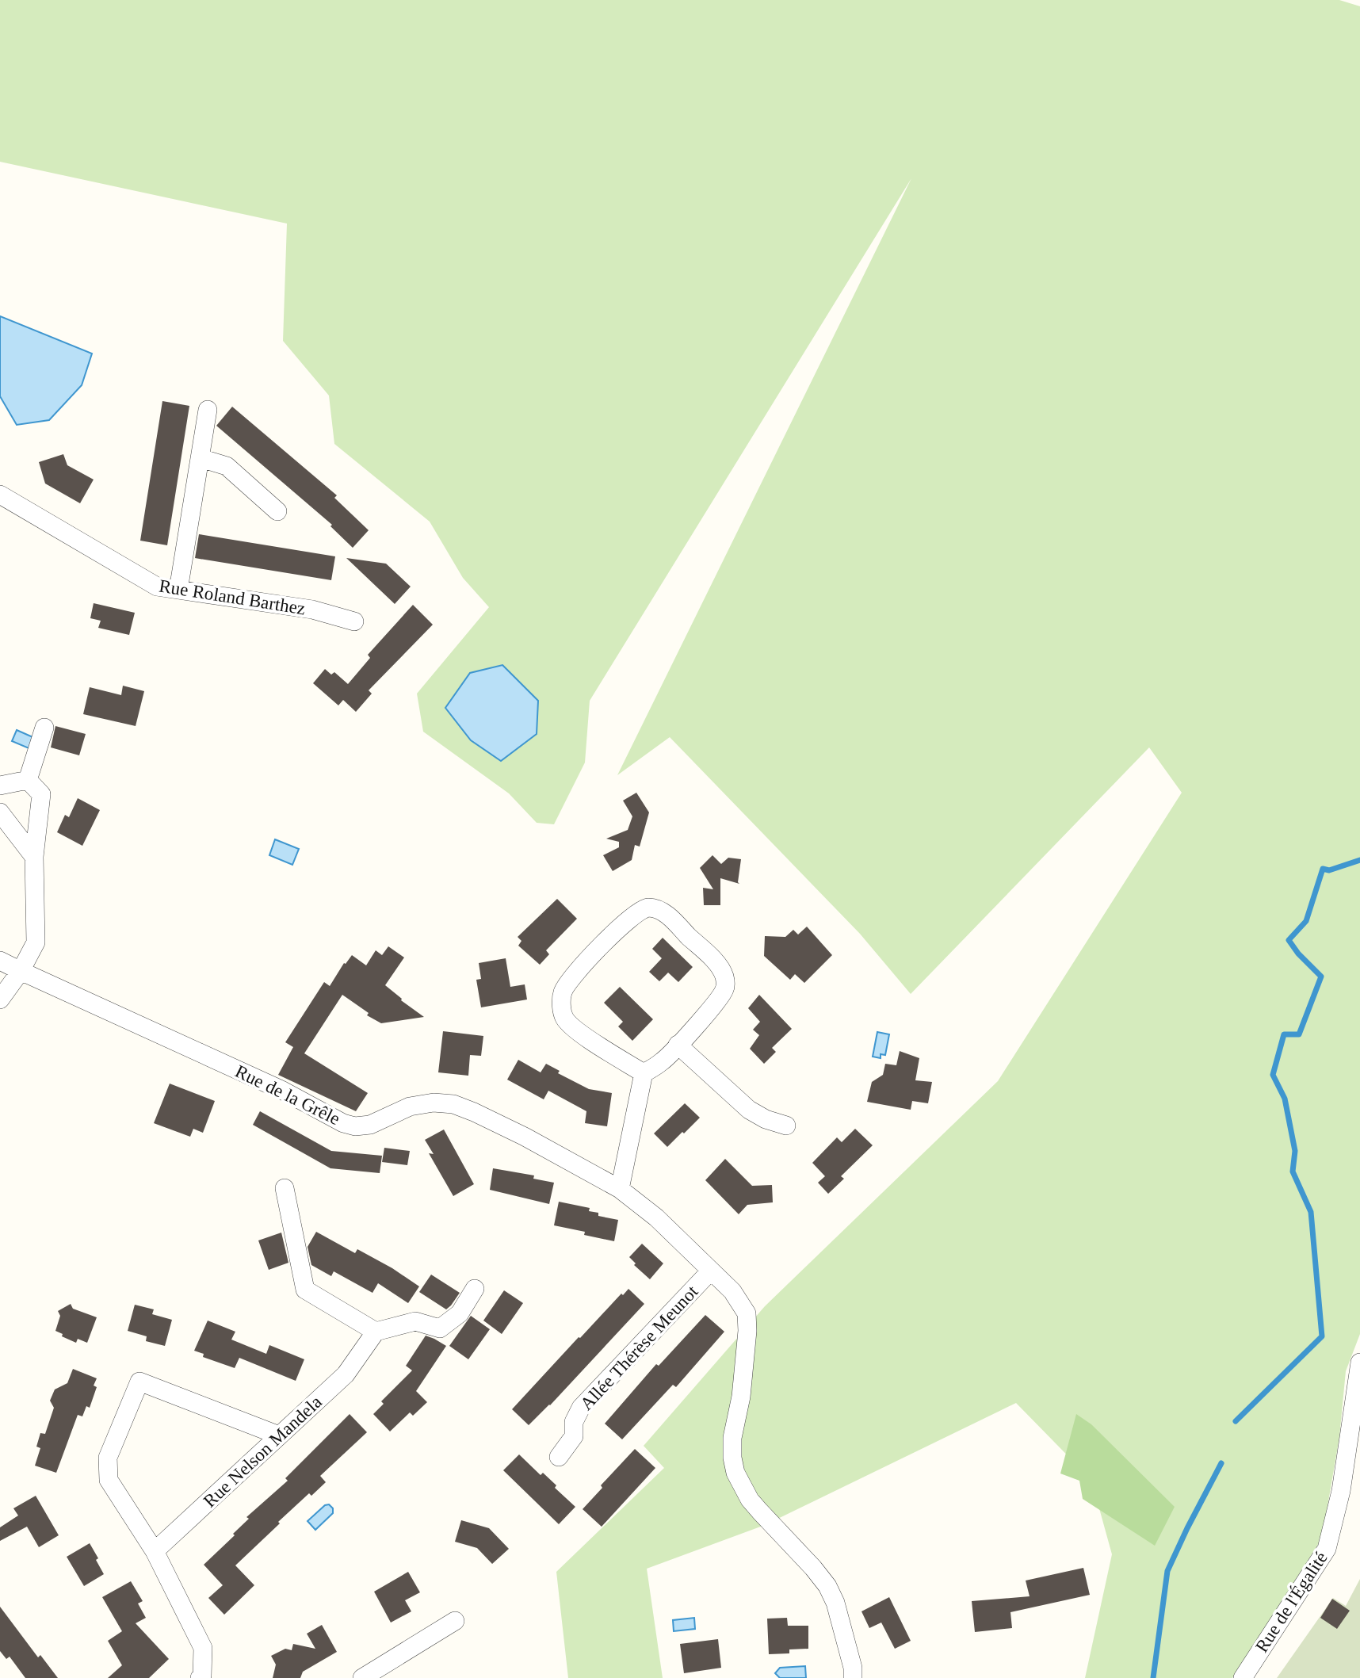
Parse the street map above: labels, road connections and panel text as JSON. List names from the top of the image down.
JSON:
{
  "streets": {
    "street": [
      "Rue Roland Barthez",
      "Rue de la Grêle",
      "Allée Thérèse Meunot",
      "Rue Nelson Mandela",
      "Rue de l'Égalité"
    ]
  },
  "crossings": [
    ["Rue de la Grêle", "Allée Thérèse Meunot"]
  ]
}
